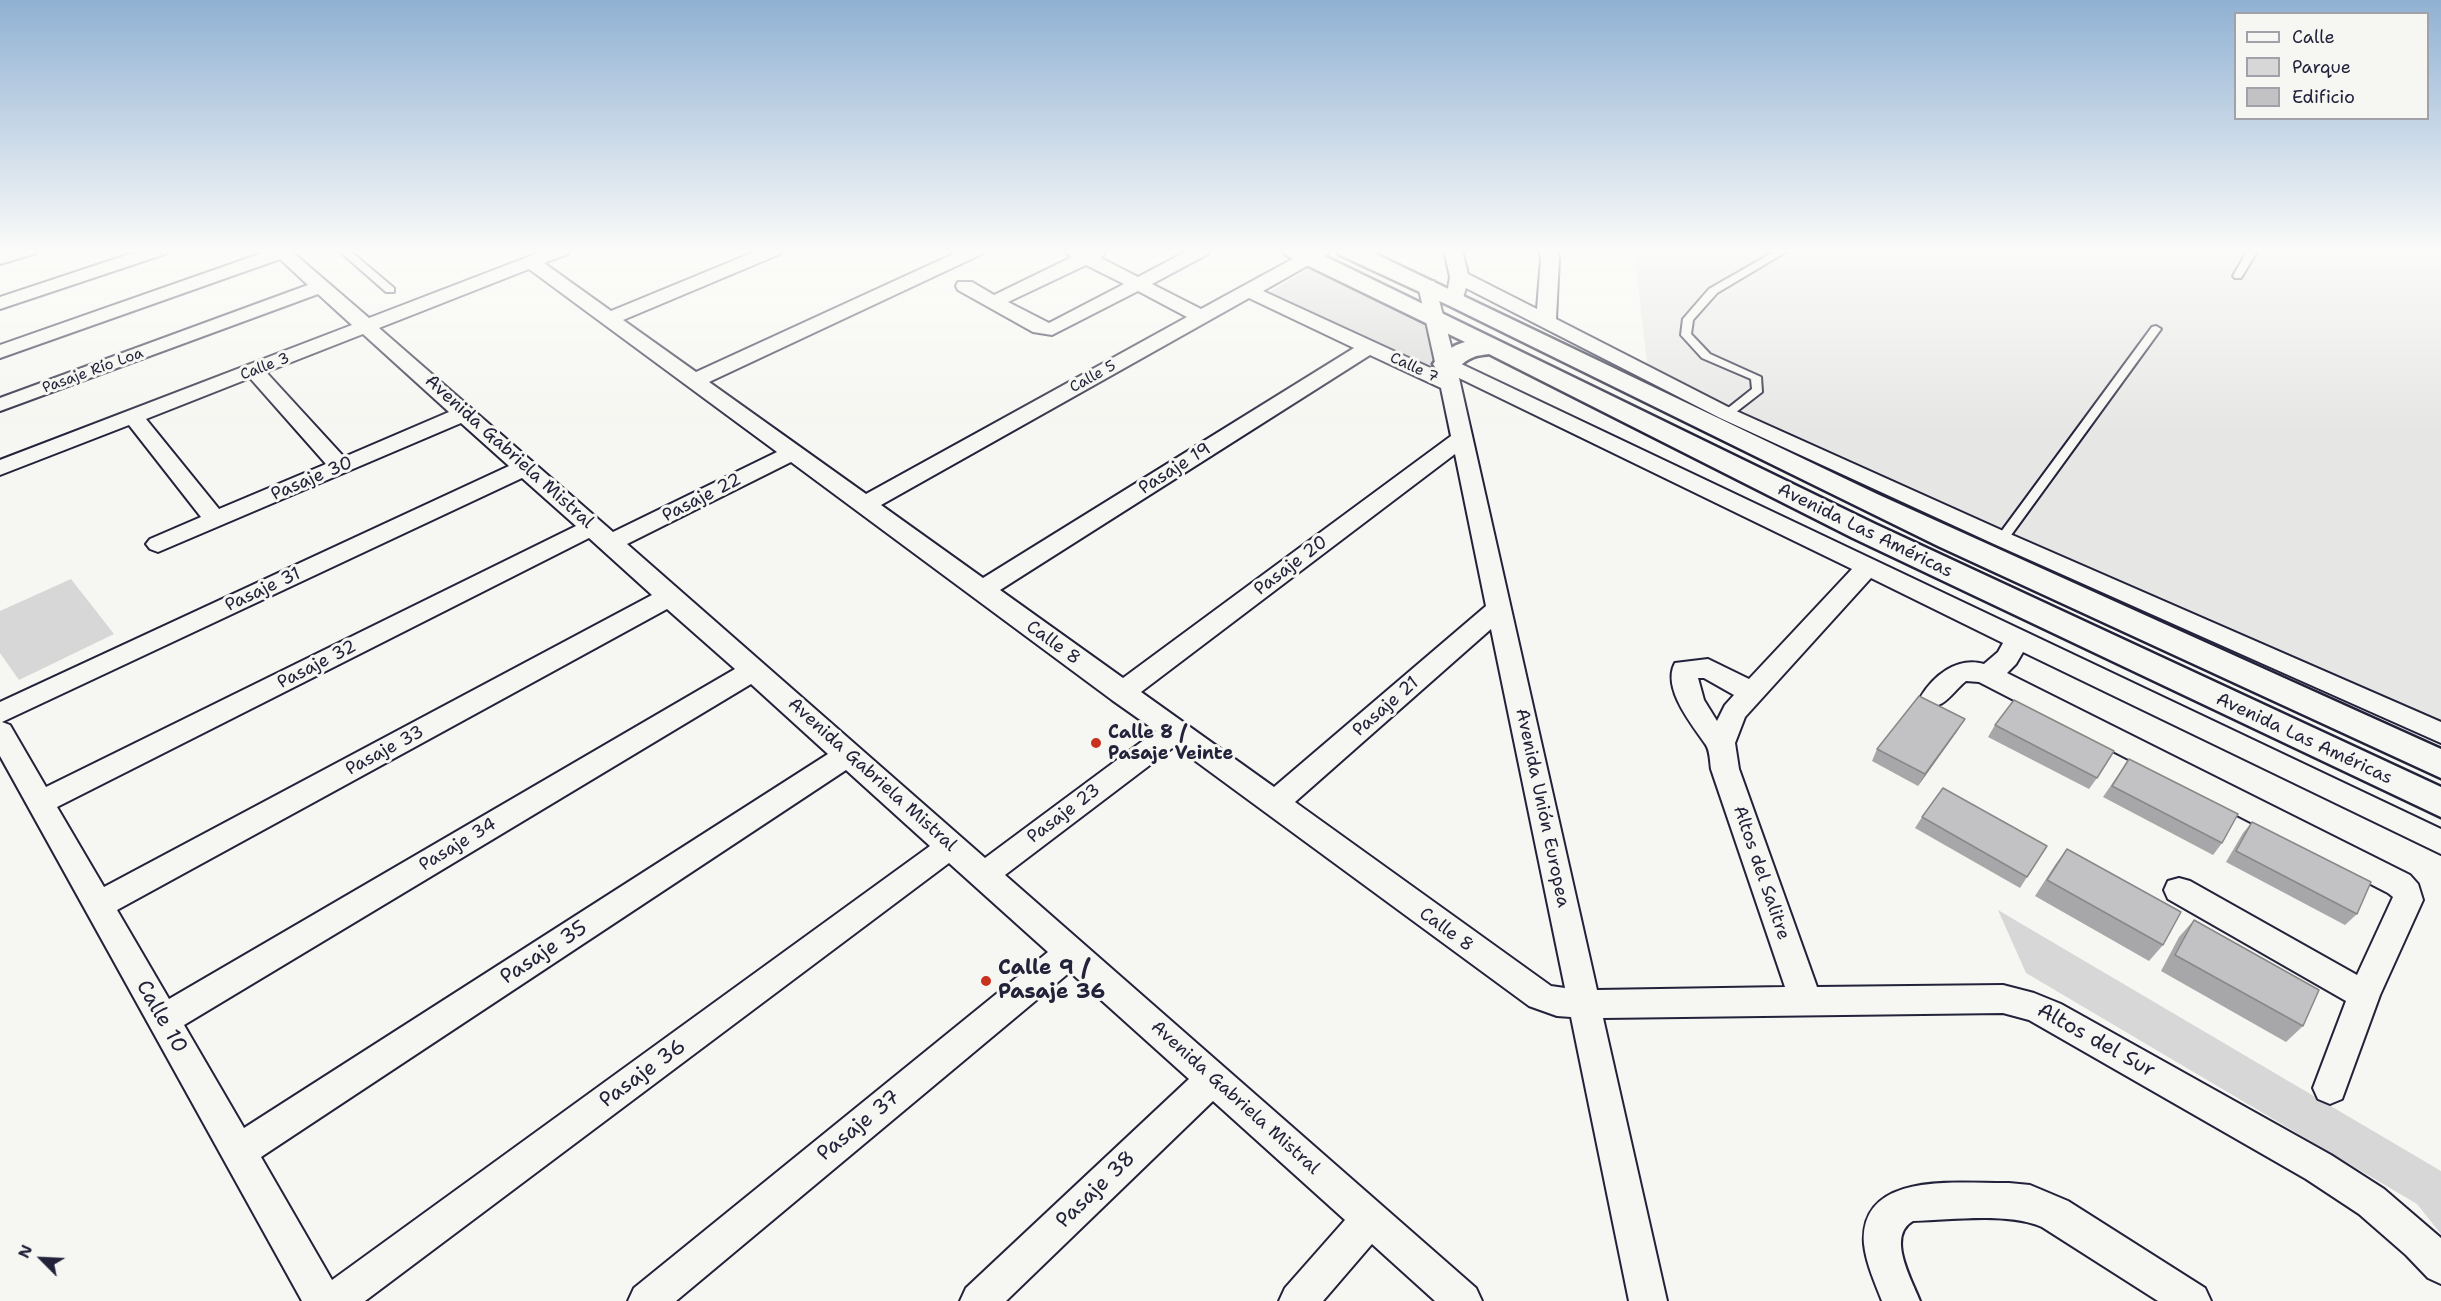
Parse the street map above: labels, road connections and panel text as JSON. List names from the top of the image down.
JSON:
{
  "streets": {
    "main road": ["Avenida Las Américas"],
    "street": [
      "Calle 3",
      "Calle 7",
      "Pasaje Río Loa",
      "Calle 5",
      "Avenida Gabriela Mistral",
      "Pasaje 19",
      "Pasaje 30",
      "Pasaje 22",
      "Pasaje 20",
      "Pasaje 31",
      "Calle 8",
      "Pasaje 32",
      "Pasaje 21",
      "Pasaje 33",
      "Avenida Unión Europea",
      "Pasaje 23",
      "Pasaje 34",
      "Altos del Salitre",
      "Pasaje 35",
      "Calle 10",
      "Altos del Sur",
      "Pasaje 36",
      "Pasaje 37",
      "Pasaje 38"
    ]
  },
  "crossings": [
    ["Calle 3", "Avenida Gabriela Mistral"],
    ["Calle 7", "Pasaje 19"],
    ["Calle 7", "Avenida Las Américas"],
    ["Calle 7", "Avenida Unión Europea"],
    ["Calle 5", "Calle 8"],
    ["Avenida Gabriela Mistral", "Pasaje 30"],
    ["Avenida Gabriela Mistral", "Pasaje 22"],
    ["Avenida Gabriela Mistral", "Pasaje 31"],
    ["Avenida Gabriela Mistral", "Pasaje 32"],
    ["Avenida Gabriela Mistral", "Pasaje 33"],
    ["Avenida Gabriela Mistral", "Pasaje 23"],
    ["Avenida Gabriela Mistral", "Pasaje 34"],
    ["Avenida Gabriela Mistral", "Pasaje 35"],
    ["Avenida Gabriela Mistral", "Pasaje 36"],
    ["Avenida Gabriela Mistral", "Pasaje 37"],
    ["Avenida Gabriela Mistral", "Pasaje 38"],
    ["Pasaje 19", "Calle 8"],
    ["Pasaje 22", "Calle 8"],
    ["Pasaje 22", "Pasaje 32"],
    ["Avenida Las Américas", "Avenida Unión Europea"],
    ["Pasaje 20", "Calle 8"],
    ["Pasaje 20", "Avenida Unión Europea"],
    ["Calle 8", "Pasaje 21"],
    ["Calle 8", "Avenida Unión Europea"],
    ["Calle 8", "Pasaje 23"],
    ["Calle 8", "Altos del Sur"],
    ["Pasaje 32", "Calle 10"],
    ["Pasaje 21", "Avenida Unión Europea"],
    ["Pasaje 33", "Calle 10"],
    ["Avenida Unión Europea", "Altos del Sur"],
    ["Pasaje 34", "Calle 10"],
    ["Altos del Salitre", "Altos del Sur"],
    ["Pasaje 35", "Calle 10"]
  ],
  "places": ["Calle 8 / Pasaje Veinte", "Calle 9 / Pasaje 36"],
  "legend": ["Calle", "Parque", "Edificio"],
  "north": "top left"
}
